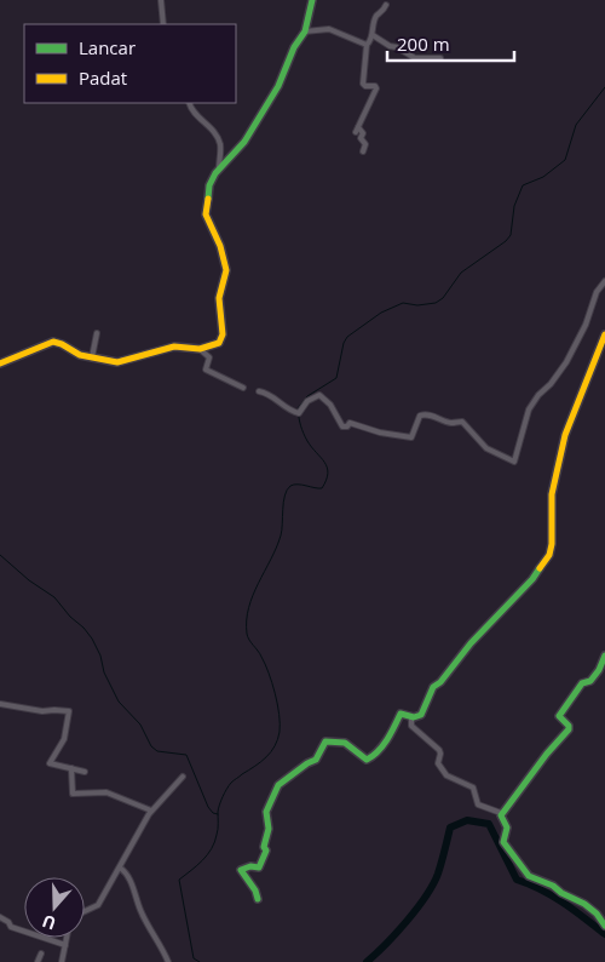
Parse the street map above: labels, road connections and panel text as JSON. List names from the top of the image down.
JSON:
{
  "legend": ["Lancar", "Padat"],
  "scale_bar": "200 m",
  "north": "bottom"
}
